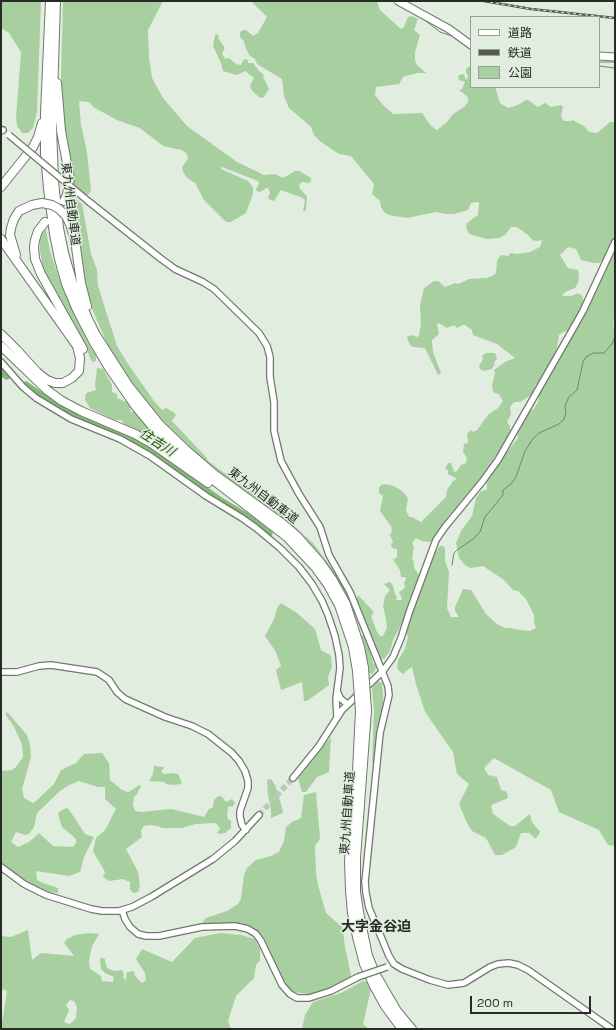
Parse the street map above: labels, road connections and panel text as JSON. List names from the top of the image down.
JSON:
{
  "streets": {
    "highway": ["東九州自動車道"]
  },
  "districts": ["大字金谷迫"],
  "water": ["住吉川"],
  "legend": ["道路", "鉄道", "公園"],
  "scale_bar": "200 m"
}
